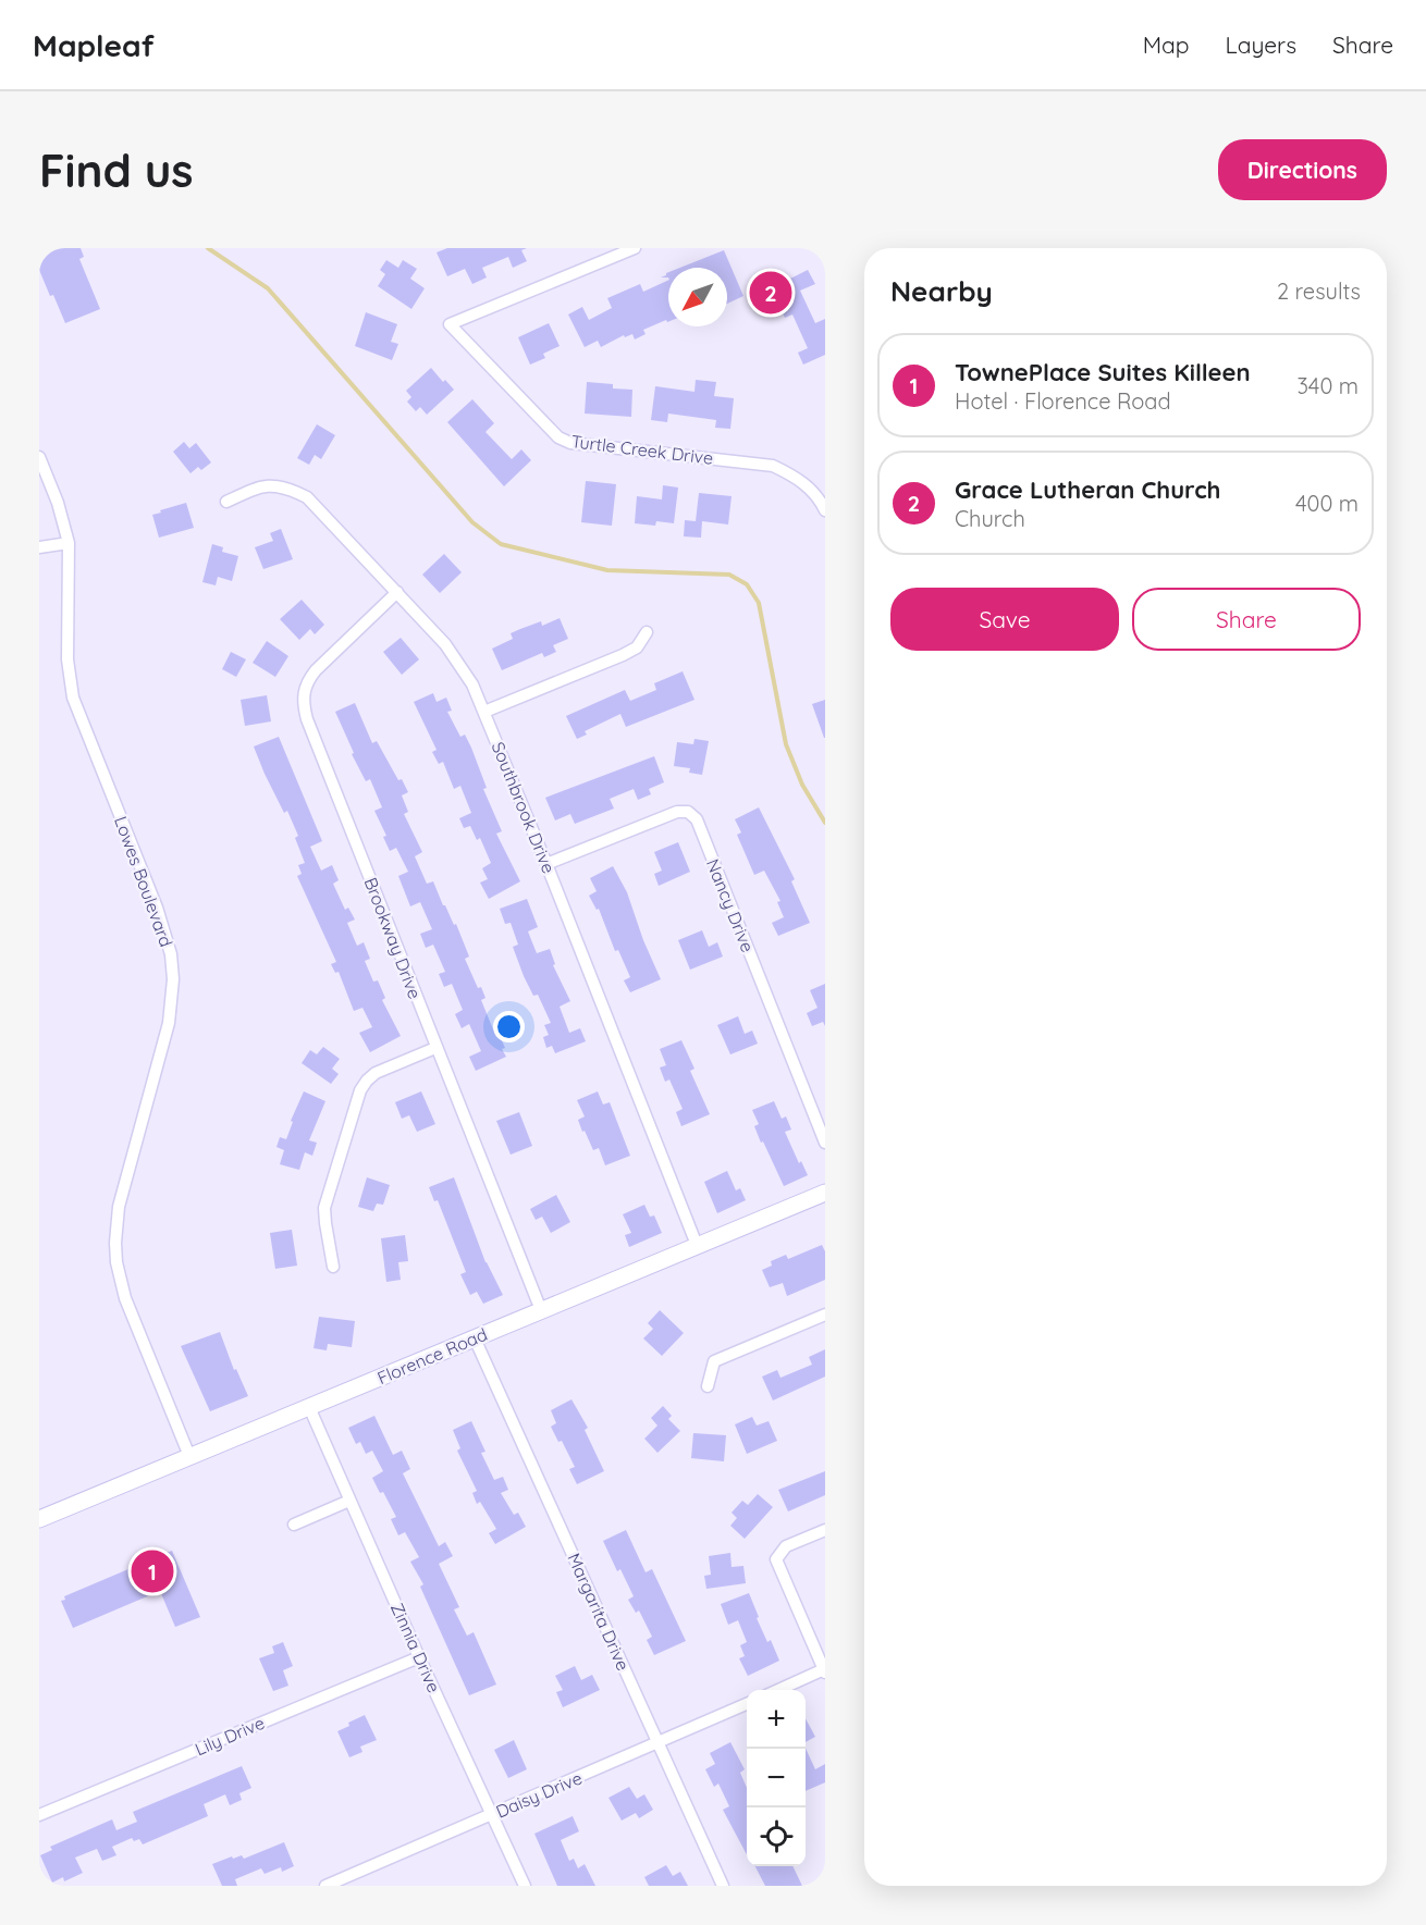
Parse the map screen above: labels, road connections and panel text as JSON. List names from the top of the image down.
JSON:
{
  "streets": {
    "street": [
      "Turtle Creek Drive",
      "Southbrook Drive",
      "Lowes Boulevard",
      "Nancy Drive",
      "Brookway Drive",
      "Florence Road",
      "Margarita Drive",
      "Zinnia Drive",
      "Lily Drive",
      "Daisy Drive"
    ]
  },
  "crossings": [
    ["Southbrook Drive", "Nancy Drive"],
    ["Southbrook Drive", "Brookway Drive"],
    ["Southbrook Drive", "Florence Road"],
    ["Lowes Boulevard", "Florence Road"],
    ["Brookway Drive", "Florence Road"],
    ["Florence Road", "Margarita Drive"],
    ["Florence Road", "Zinnia Drive"],
    ["Margarita Drive", "Daisy Drive"],
    ["Zinnia Drive", "Lily Drive"],
    ["Zinnia Drive", "Daisy Drive"]
  ],
  "north": "bottom left",
  "page": {
    "header": "Mapleaf",
    "nav": ["Map", "Layers", "Share"],
    "buttons": [
      "Directions",
      ["Save", "Share"]
    ],
    "title": "Find us",
    "heading": ["Nearby", "2 results"],
    "pins": ["2", "1"],
    "list": [
      {
        "mark": "1",
        "name": "TownePlace Suites Killeen",
        "note": "Hotel · Florence Road",
        "value": "340 m"
      },
      {
        "mark": "2",
        "name": "Grace Lutheran Church",
        "note": "Church",
        "value": "400 m"
      }
    ],
    "map_buttons": ["+", "−"]
  }
}
